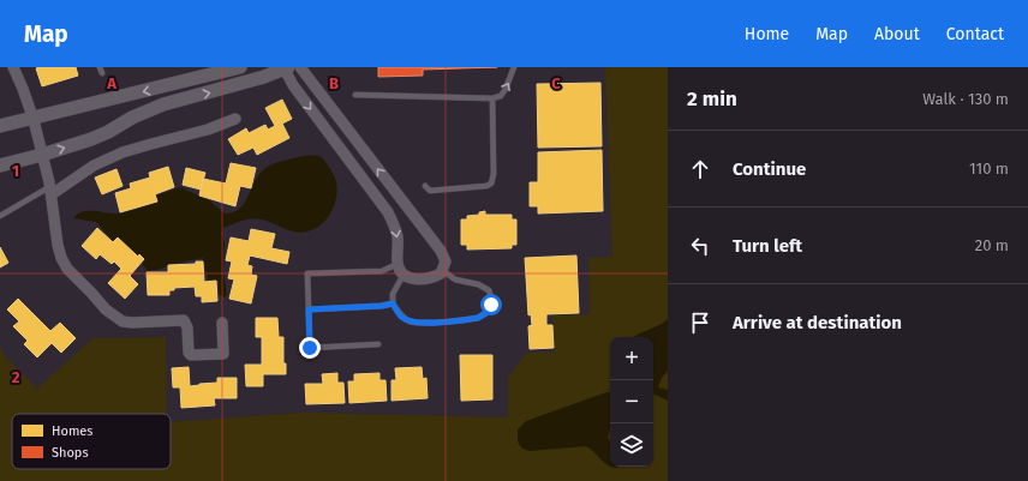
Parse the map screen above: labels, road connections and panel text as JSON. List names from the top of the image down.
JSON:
{
  "legend": ["Homes", "Shops"],
  "page": {
    "header": "Map",
    "nav": [
      "Home",
      "Map",
      "About",
      "Contact"
    ],
    "heading": ["2 min", "Walk · 130 m"],
    "list": [
      ["Continue", "110 m"],
      ["Turn left", "20 m"],
      "Arrive at destination"
    ],
    "map_buttons": ["+", "−"]
  },
  "grid": {
    "columns": ["A", "B", "C"],
    "rows": ["1", "2"]
  }
}
